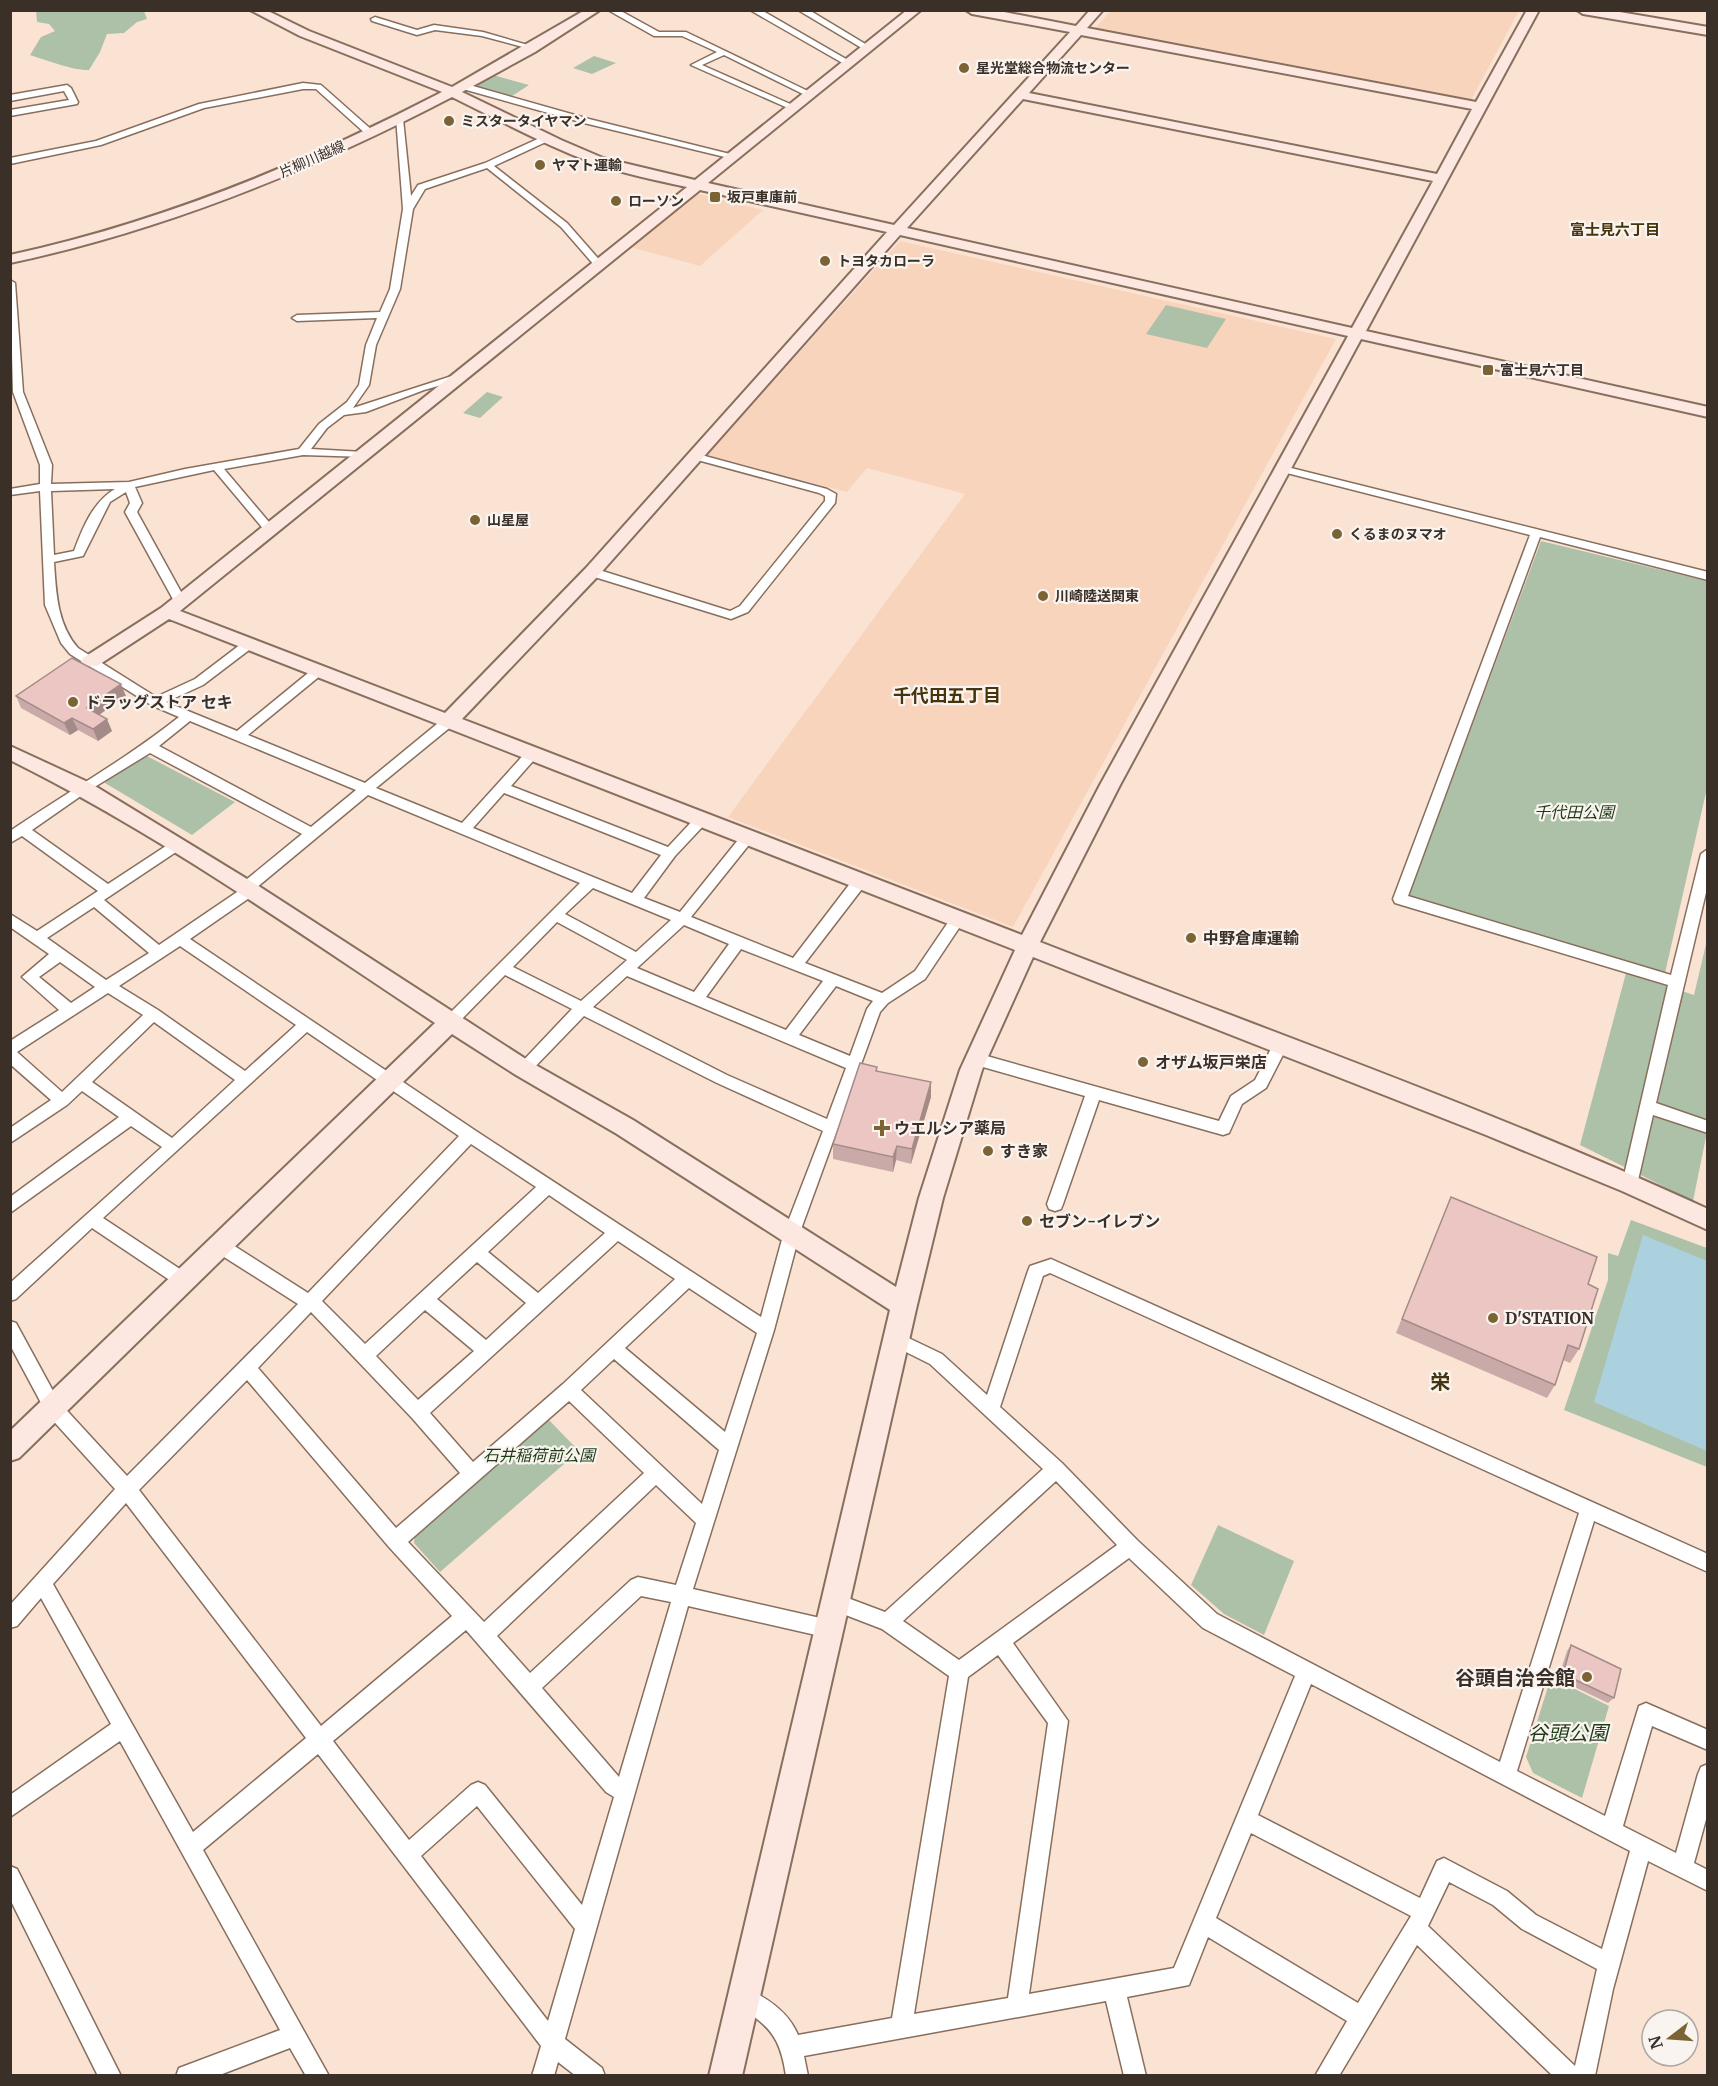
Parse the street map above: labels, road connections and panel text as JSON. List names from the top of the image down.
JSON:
{
  "streets": {
    "street": ["片柳川越線"]
  },
  "districts": ["富士見六丁目", "千代田五丁目", "栄"],
  "parks": ["千代田公園", "石井稲荷前公園", "谷頭公園"],
  "places": {
    "other": [
      "星光堂総合物流センター",
      "ミスタータイヤマン",
      "ヤマト運輸",
      "ローソン",
      "トヨタカローラ",
      "山星屋",
      "くるまのヌマオ",
      "川崎陸送関東",
      "ドラッグストア セキ",
      "中野倉庫運輸",
      "オザム坂戸栄店",
      "すき家",
      "セブン-イレブン",
      "D'STATION",
      "谷頭自治会館"
    ],
    "transit": ["坂戸車庫前", "富士見六丁目"],
    "health": ["ウエルシア薬局"]
  },
  "north": "left"
}
